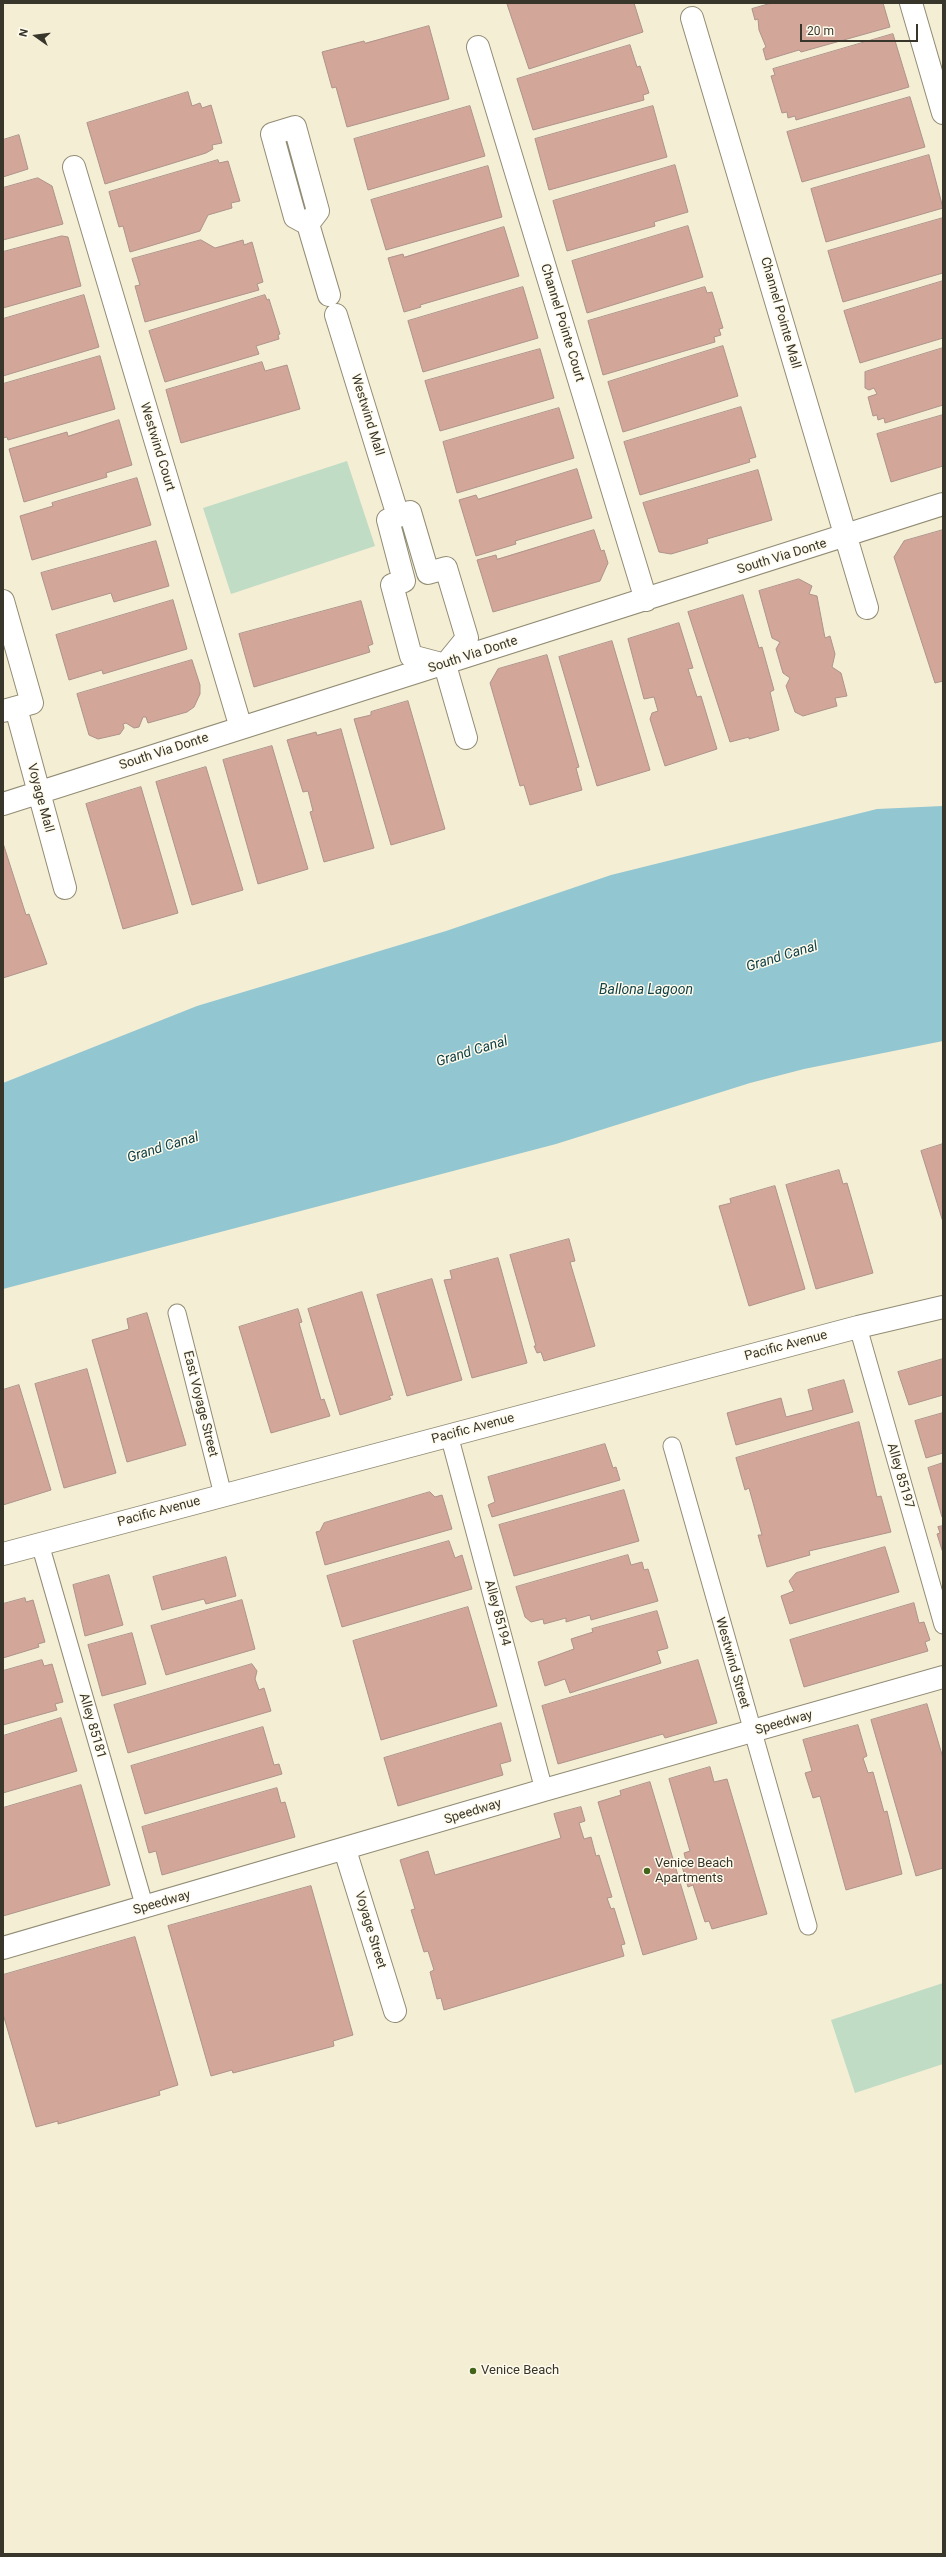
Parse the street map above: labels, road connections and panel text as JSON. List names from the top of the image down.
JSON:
{
  "streets": {
    "street": [
      "Channel Pointe Mall",
      "Channel Pointe Court",
      "Westwind Mall",
      "Westwind Court",
      "South Via Donte",
      "Voyage Mall",
      "Pacific Avenue",
      "Speedway",
      "Voyage Street"
    ],
    "lane": [
      "East Voyage Street",
      "Alley 85197",
      "Alley 85194",
      "Westwind Street",
      "Alley 85181"
    ]
  },
  "crossings": [
    ["Channel Pointe Mall", "South Via Donte"],
    ["Channel Pointe Court", "South Via Donte"],
    ["Westwind Court", "South Via Donte"],
    ["South Via Donte", "Voyage Mall"],
    ["Pacific Avenue", "East Voyage Street"],
    ["Pacific Avenue", "Alley 85197"],
    ["Pacific Avenue", "Alley 85194"],
    ["Pacific Avenue", "Alley 85181"],
    ["Alley 85194", "Speedway"],
    ["Westwind Street", "Speedway"],
    ["Speedway", "Alley 85181"],
    ["Speedway", "Voyage Street"]
  ],
  "water": ["Grand Canal", "Ballona Lagoon"],
  "places": ["Venice Beach Apartments", "Venice Beach"],
  "scale_bar": "20 m",
  "north": "left"
}
